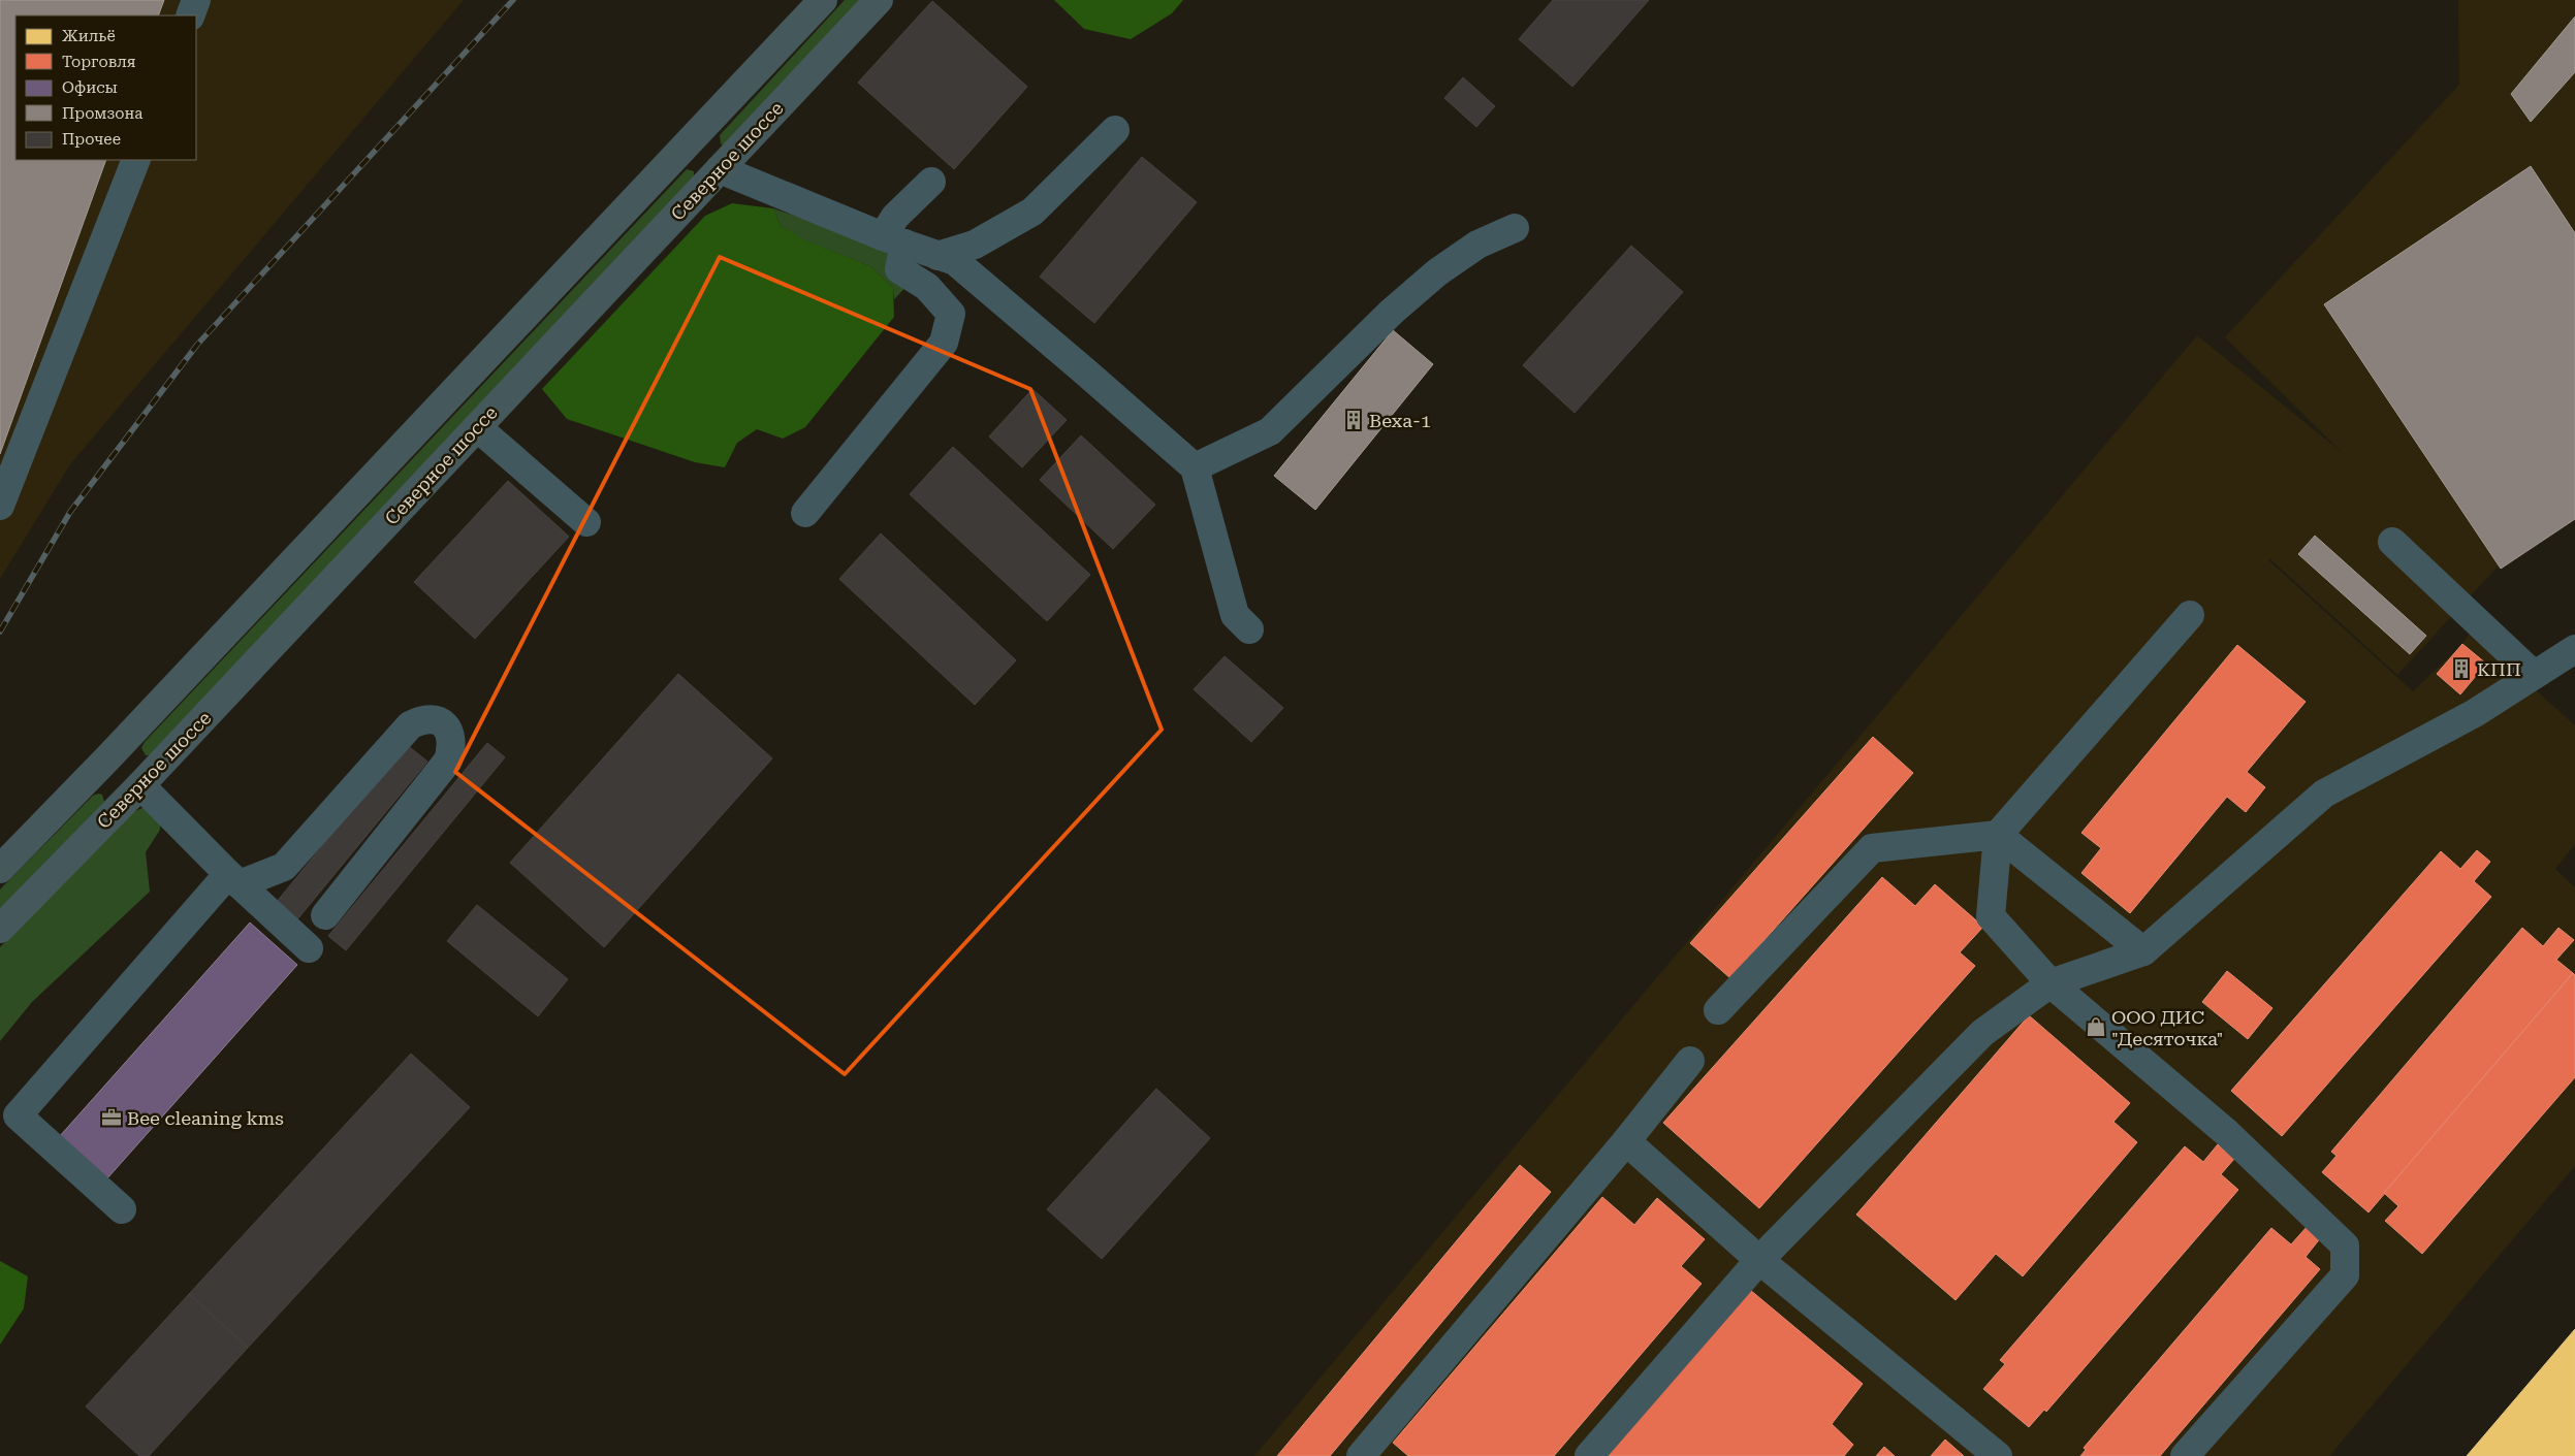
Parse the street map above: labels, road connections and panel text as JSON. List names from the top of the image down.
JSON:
{
  "streets": {
    "main road": ["Северное шоссе"]
  },
  "places": {
    "building": ["Веха-1", "КПП"],
    "shop": ["ООО ДИС \"Десяточка\""],
    "office": ["Bee cleaning kms"]
  },
  "legend": [
    "Жильё",
    "Торговля",
    "Офисы",
    "Промзона",
    "Прочее"
  ]
}
